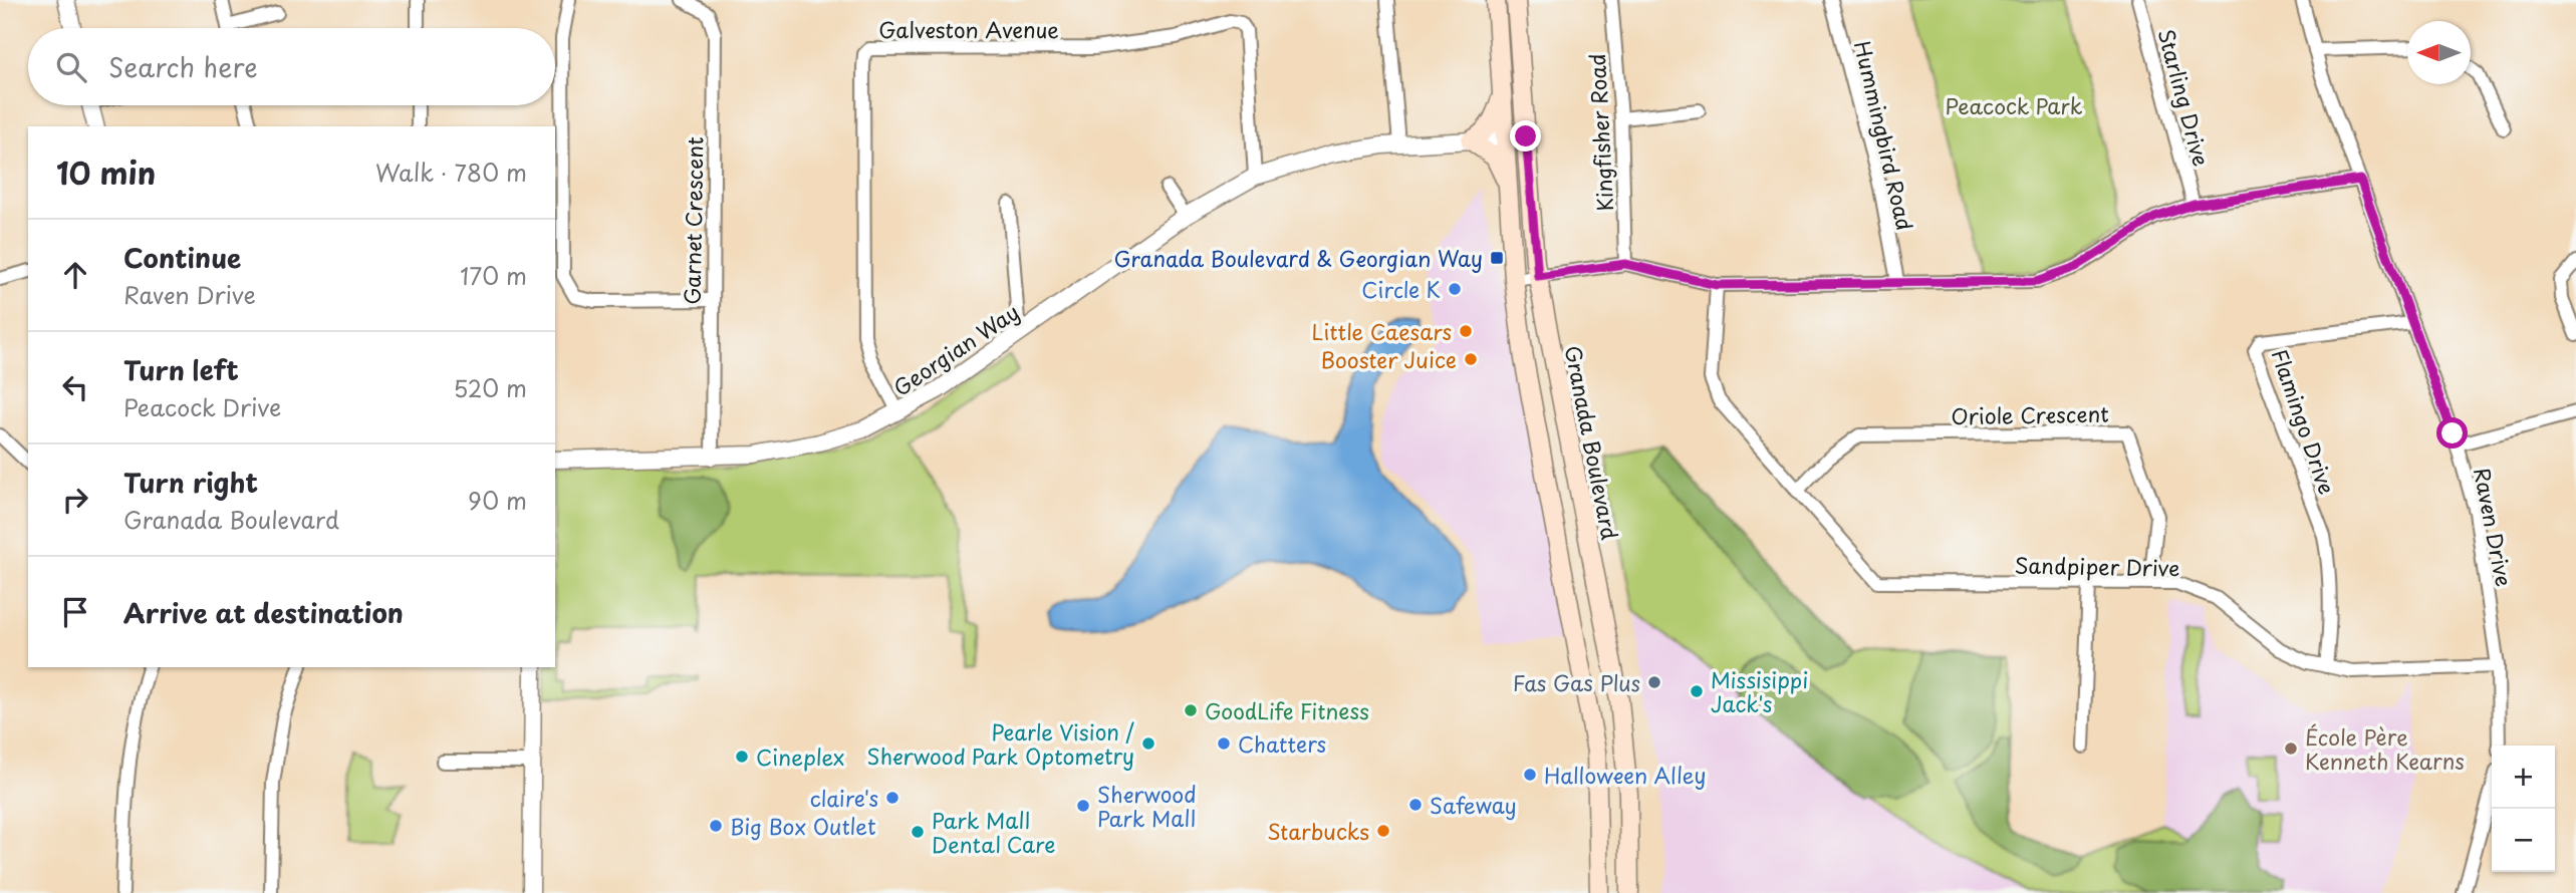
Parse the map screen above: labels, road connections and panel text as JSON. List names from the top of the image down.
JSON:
{
  "streets": {
    "main road": ["Granada Boulevard"],
    "street": [
      "Galveston Avenue",
      "Starling Drive",
      "Kingfisher Road",
      "Hummingbird Road",
      "Garnet Crescent",
      "Georgian Way",
      "Oriole Crescent",
      "Flamingo Drive",
      "Raven Drive",
      "Sandpiper Drive"
    ]
  },
  "crossings": [
    ["Galveston Avenue", "Georgian Way"],
    ["Garnet Crescent", "Georgian Way"],
    ["Georgian Way", "Granada Boulevard"],
    ["Oriole Crescent", "Sandpiper Drive"],
    ["Flamingo Drive", "Raven Drive"],
    ["Flamingo Drive", "Sandpiper Drive"],
    ["Raven Drive", "Sandpiper Drive"]
  ],
  "parks": ["Peacock Park"],
  "places": {
    "transit": ["Granada Boulevard & Georgian Way"],
    "other": [
      "Circle K",
      "Little Caesars",
      "Booster Juice",
      "Fas Gas Plus",
      "Missisippi Jack's",
      "GoodLife Fitness",
      "Pearle Vision / Sherwood Park Optometry",
      "Chatters",
      "École Père Kenneth Kearns",
      "Cineplex",
      "Halloween Alley",
      "claire's",
      "Safeway",
      "Sherwood Park Mall",
      "Big Box Outlet",
      "Starbucks",
      "Park Mall Dental Care"
    ]
  },
  "north": "left",
  "page": {
    "search": "Search here",
    "heading": ["10 min", "Walk · 780 m"],
    "list": [
      ["Continue", "Raven Drive", "170 m"],
      ["Turn left", "Peacock Drive", "520 m"],
      ["Turn right", "Granada Boulevard", "90 m"],
      "Arrive at destination"
    ],
    "map_buttons": ["+", "−"]
  }
}
